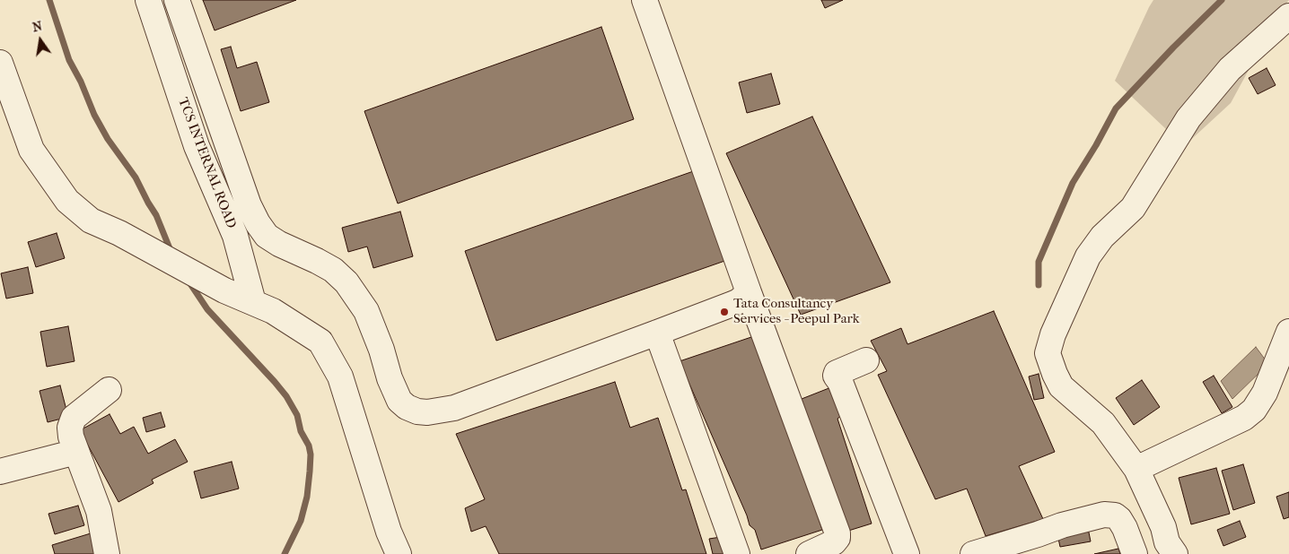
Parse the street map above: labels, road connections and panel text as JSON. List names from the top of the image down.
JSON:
{
  "streets": {
    "street": ["TCS INTERNAL ROAD"]
  },
  "places": ["Tata Consultancy Services - Peepul Park"],
  "north": "top"
}
